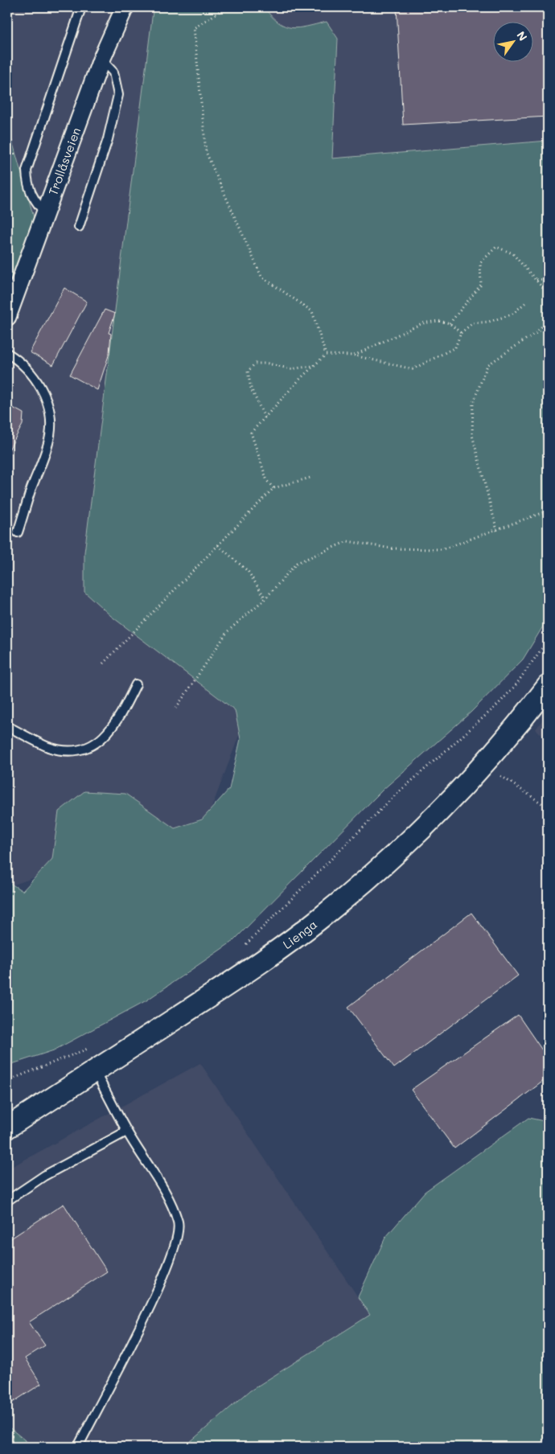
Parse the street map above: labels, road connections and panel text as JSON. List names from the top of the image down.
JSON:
{
  "streets": {
    "street": ["Trollåsveien", "Lienga"]
  },
  "north": "top right"
}
